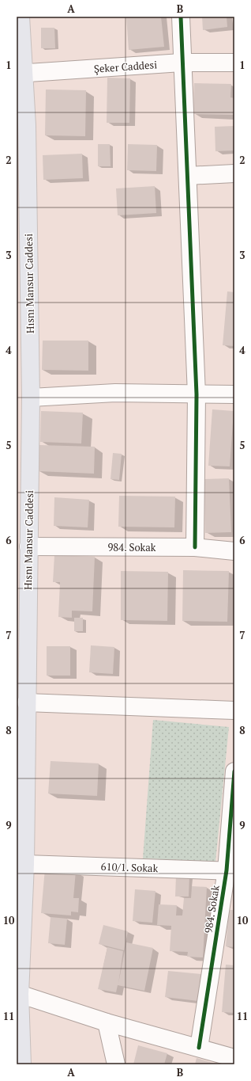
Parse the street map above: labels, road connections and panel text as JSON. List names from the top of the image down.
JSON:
{
  "streets": {
    "main road": ["Hısnı Mansur Caddesi"],
    "street": ["Şeker Caddesi", "984. Sokak", "610/1. Sokak"]
  },
  "crossings": [
    ["Şeker Caddesi", "Hısnı Mansur Caddesi"],
    ["Hısnı Mansur Caddesi", "984. Sokak"],
    ["Hısnı Mansur Caddesi", "610/1. Sokak"],
    ["984. Sokak", "610/1. Sokak"]
  ],
  "grid": {
    "columns": ["A", "B"],
    "rows": [
      "1",
      "2",
      "3",
      "4",
      "5",
      "6",
      "7",
      "8",
      "9",
      "10",
      "11"
    ]
  }
}
